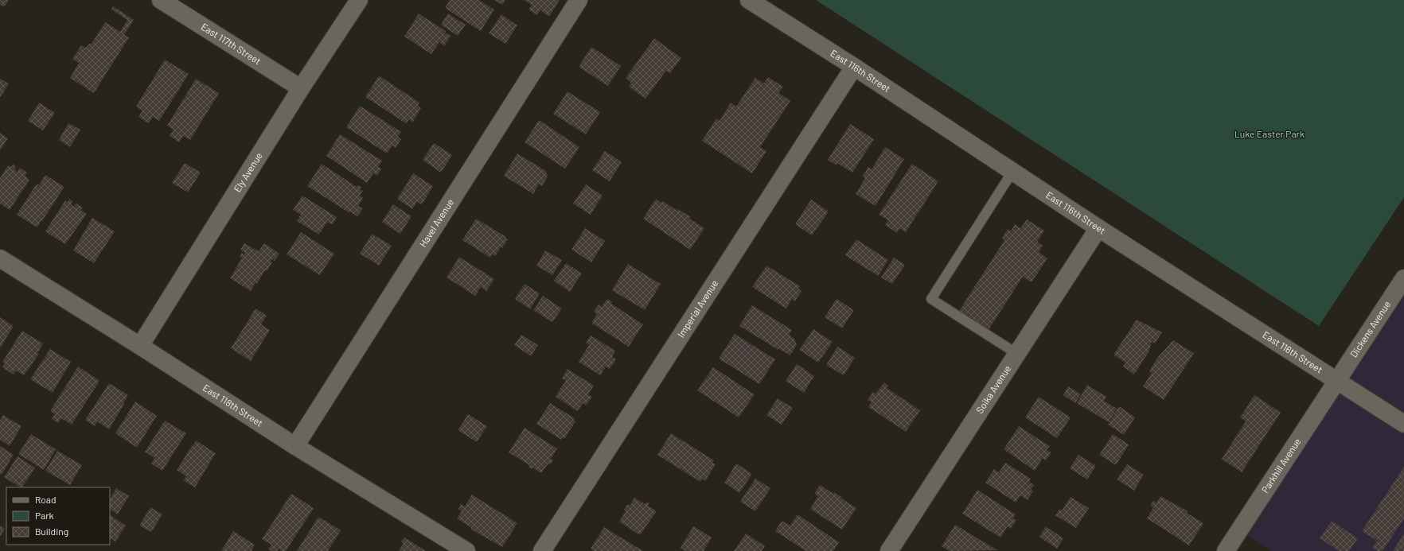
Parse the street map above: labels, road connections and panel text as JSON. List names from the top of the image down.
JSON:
{
  "streets": {
    "street": [
      "East 117th Street",
      "East 116th Street",
      "Ely Avenue",
      "Havel Avenue",
      "Imperial Avenue",
      "Dickens Avenue",
      "Soika Avenue",
      "East 118th Street",
      "Parkhill Avenue"
    ]
  },
  "crossings": [
    ["East 117th Street", "Ely Avenue"],
    ["East 116th Street", "Imperial Avenue"],
    ["East 116th Street", "Dickens Avenue"],
    ["East 116th Street", "Soika Avenue"],
    ["East 116th Street", "Parkhill Avenue"],
    ["Ely Avenue", "East 118th Street"],
    ["Havel Avenue", "East 118th Street"],
    ["Dickens Avenue", "Parkhill Avenue"]
  ],
  "parks": ["Luke Easter Park"],
  "legend": ["Road", "Park", "Building"]
}
